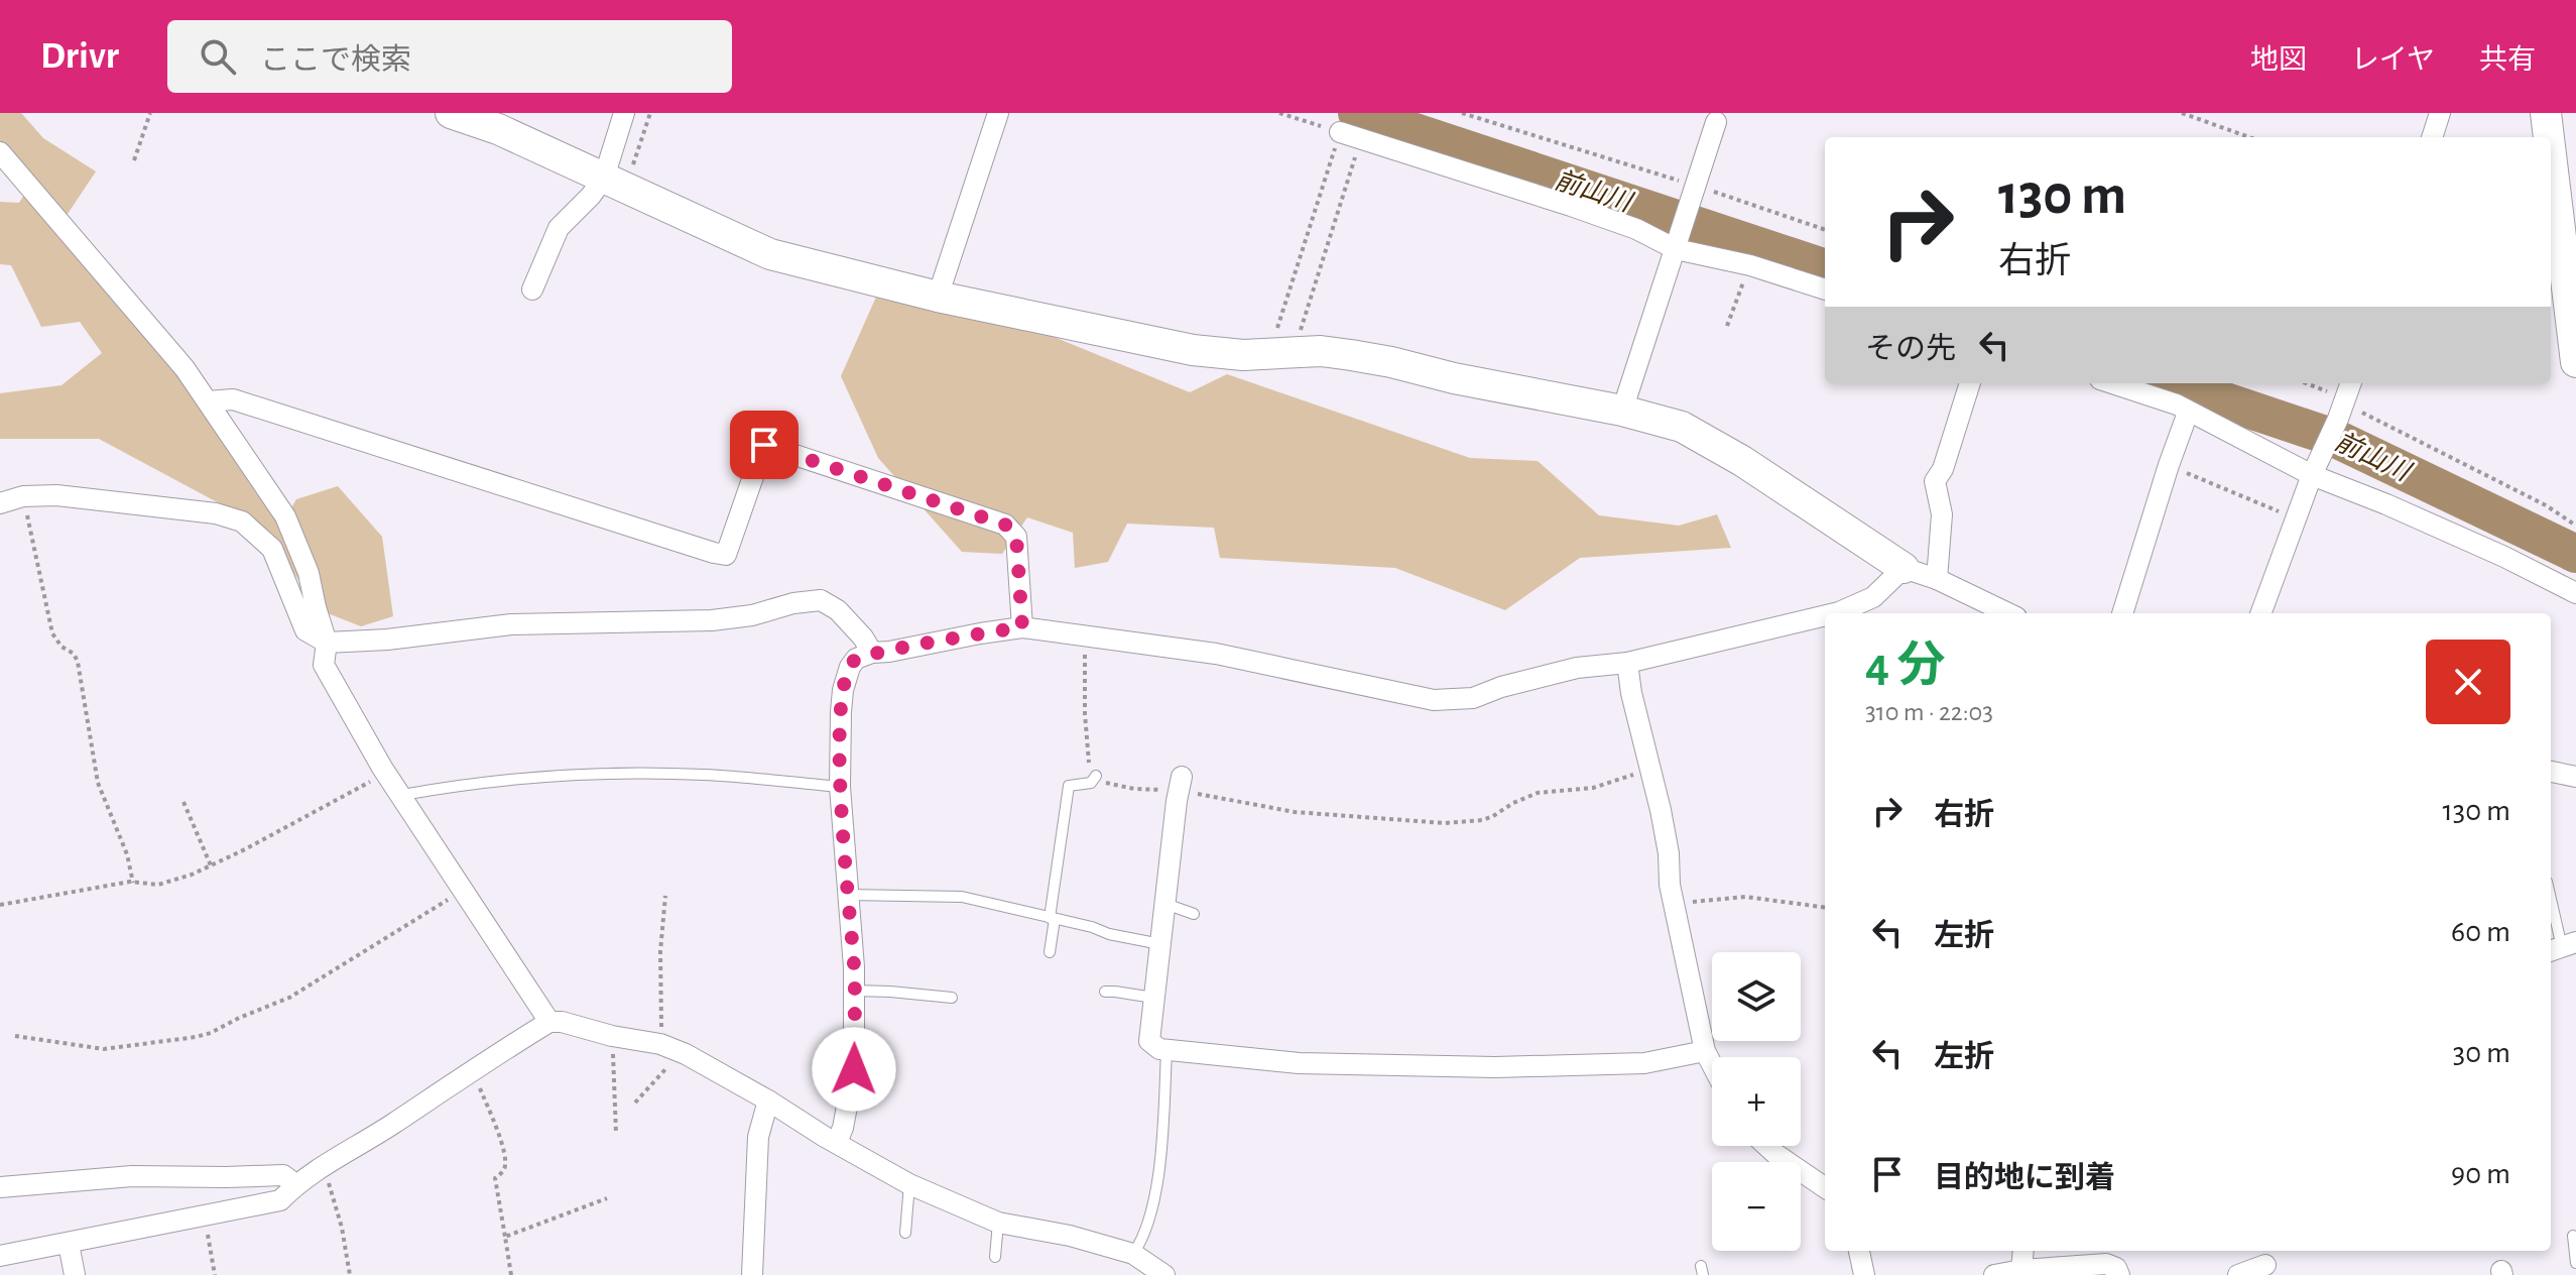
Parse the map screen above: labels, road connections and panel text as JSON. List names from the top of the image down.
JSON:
{
  "water": ["前山川"],
  "page": {
    "header": "Drivr",
    "search": "ここで検索",
    "nav": ["地図", "レイヤ", "共有"],
    "turn": ["130 m", "右折"],
    "then": "その先",
    "heading": ["4 分", "310 m · 22:03"],
    "list": [
      {
        "name": "右折",
        "value": "130 m"
      },
      {
        "name": "左折",
        "value": "60 m"
      },
      {
        "name": "左折",
        "value": "30 m"
      },
      {
        "name": "目的地に到着",
        "value": "90 m"
      }
    ],
    "map_buttons": ["+", "−"]
  }
}
